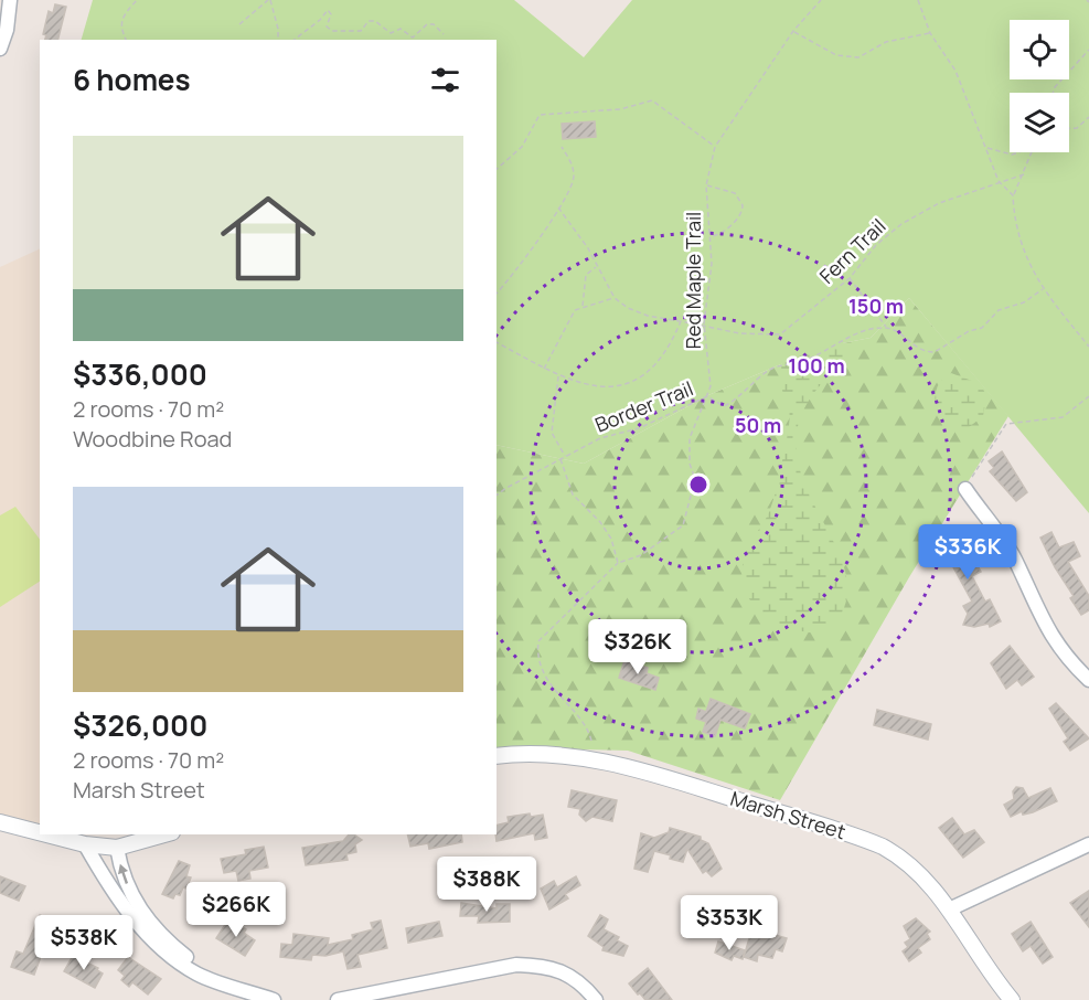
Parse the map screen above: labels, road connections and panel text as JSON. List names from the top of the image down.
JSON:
{
  "streets": {
    "street": ["Marsh Street"],
    "path": ["Fern Trail", "Red Maple Trail", "Border Trail"]
  },
  "crossings": [
    ["Fern Trail", "Red Maple Trail"],
    ["Red Maple Trail", "Border Trail"]
  ],
  "page": {
    "heading": "6 homes",
    "list": [
      {
        "name": "$336,000",
        "note": "2 rooms · 70 m² · Woodbine Road"
      },
      {
        "name": "$326,000",
        "note": "2 rooms · 70 m² · Marsh Street"
      }
    ],
    "price": [
      "$336K",
      "$326K",
      "$388K",
      "$266K",
      "$353K",
      "$538K"
    ]
  },
  "rings": ["150 m", "100 m", "50 m"]
}
